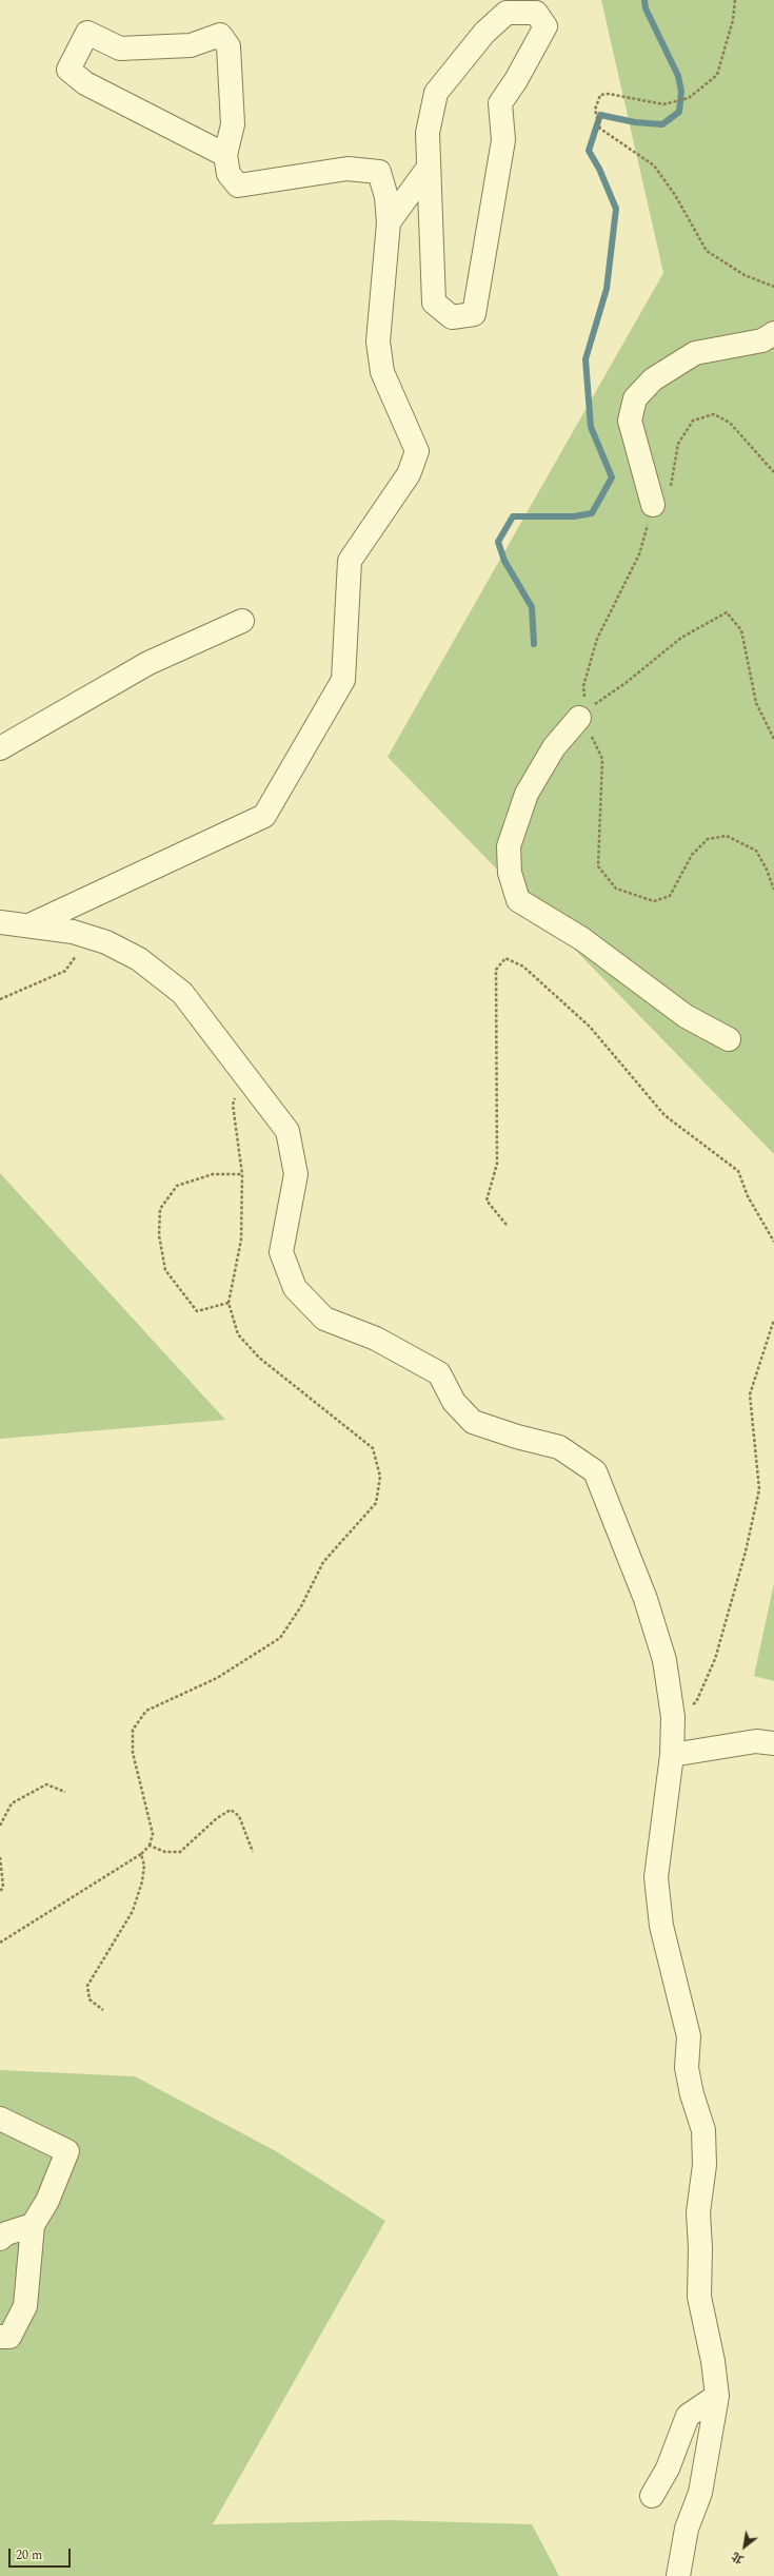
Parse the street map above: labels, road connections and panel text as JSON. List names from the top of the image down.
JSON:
{
  "scale_bar": "20 m",
  "north": "bottom left"
}
